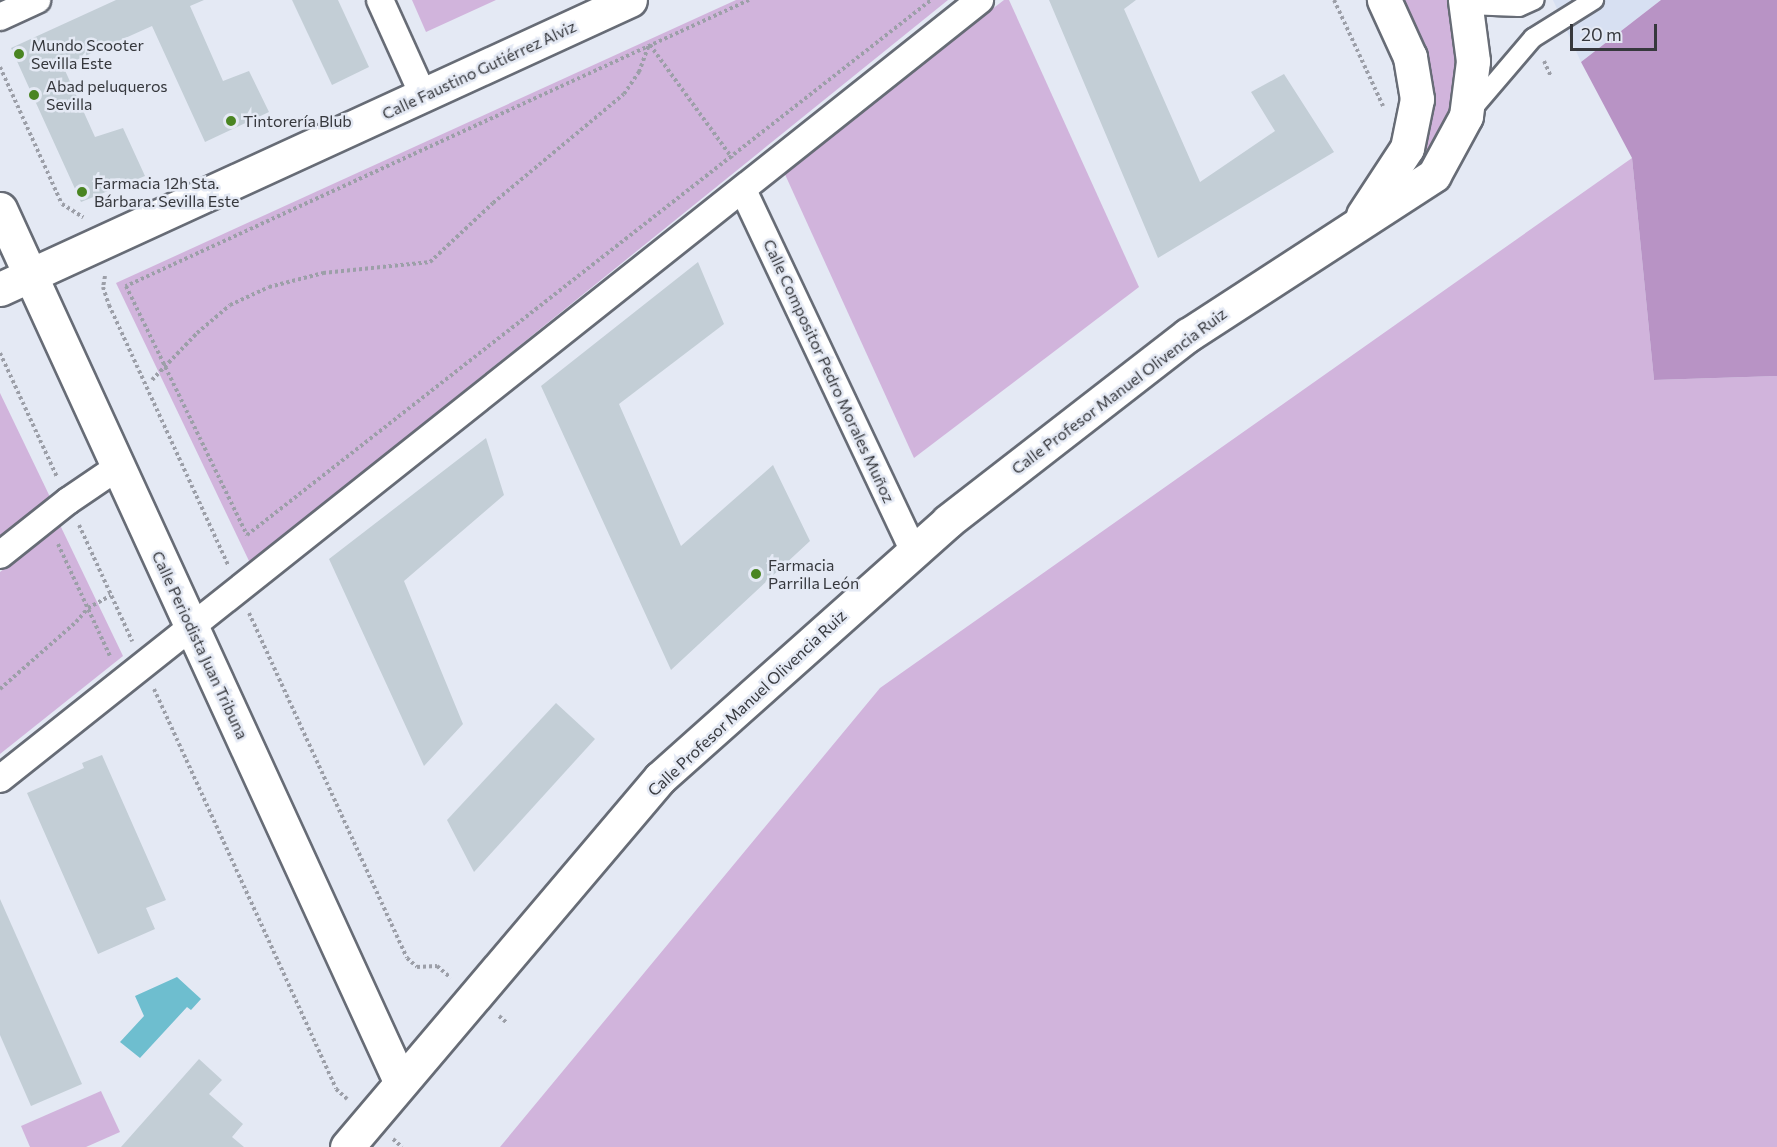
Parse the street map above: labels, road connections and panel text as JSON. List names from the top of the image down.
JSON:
{
  "streets": {
    "street": [
      "Calle Faustino Gutiérrez Alviz",
      "Calle Compositor Pedro Morales Muñoz",
      "Calle Profesor Manuel Olivencia Ruiz",
      "Calle Periodista Juan Tribuna"
    ]
  },
  "crossings": [
    ["Calle Faustino Gutiérrez Alviz", "Calle Periodista Juan Tribuna"],
    ["Calle Compositor Pedro Morales Muñoz", "Calle Profesor Manuel Olivencia Ruiz"],
    ["Calle Profesor Manuel Olivencia Ruiz", "Calle Periodista Juan Tribuna"]
  ],
  "places": [
    "Mundo Scooter Sevilla Este",
    "Abad peluqueros Sevilla",
    "Tintorería Blub",
    "Farmacia 12h Sta. Bárbara. Sevilla Este",
    "Farmacia Parrilla León"
  ],
  "scale_bar": "20 m"
}
